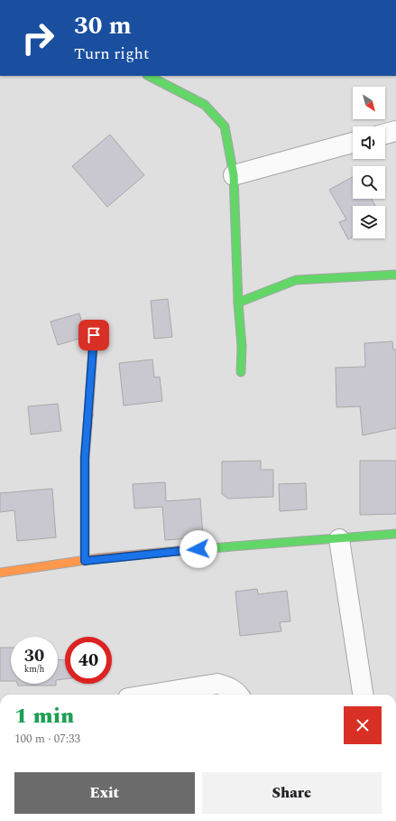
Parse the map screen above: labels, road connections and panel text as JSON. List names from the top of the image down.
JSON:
{
  "north": "bottom right",
  "page": {
    "turn": ["30 m", "Turn right"],
    "speed": "30 km/h",
    "limit": "40",
    "heading": ["1 min", "100 m · 07:33"],
    "buttons": ["Exit", "Share"]
  }
}
